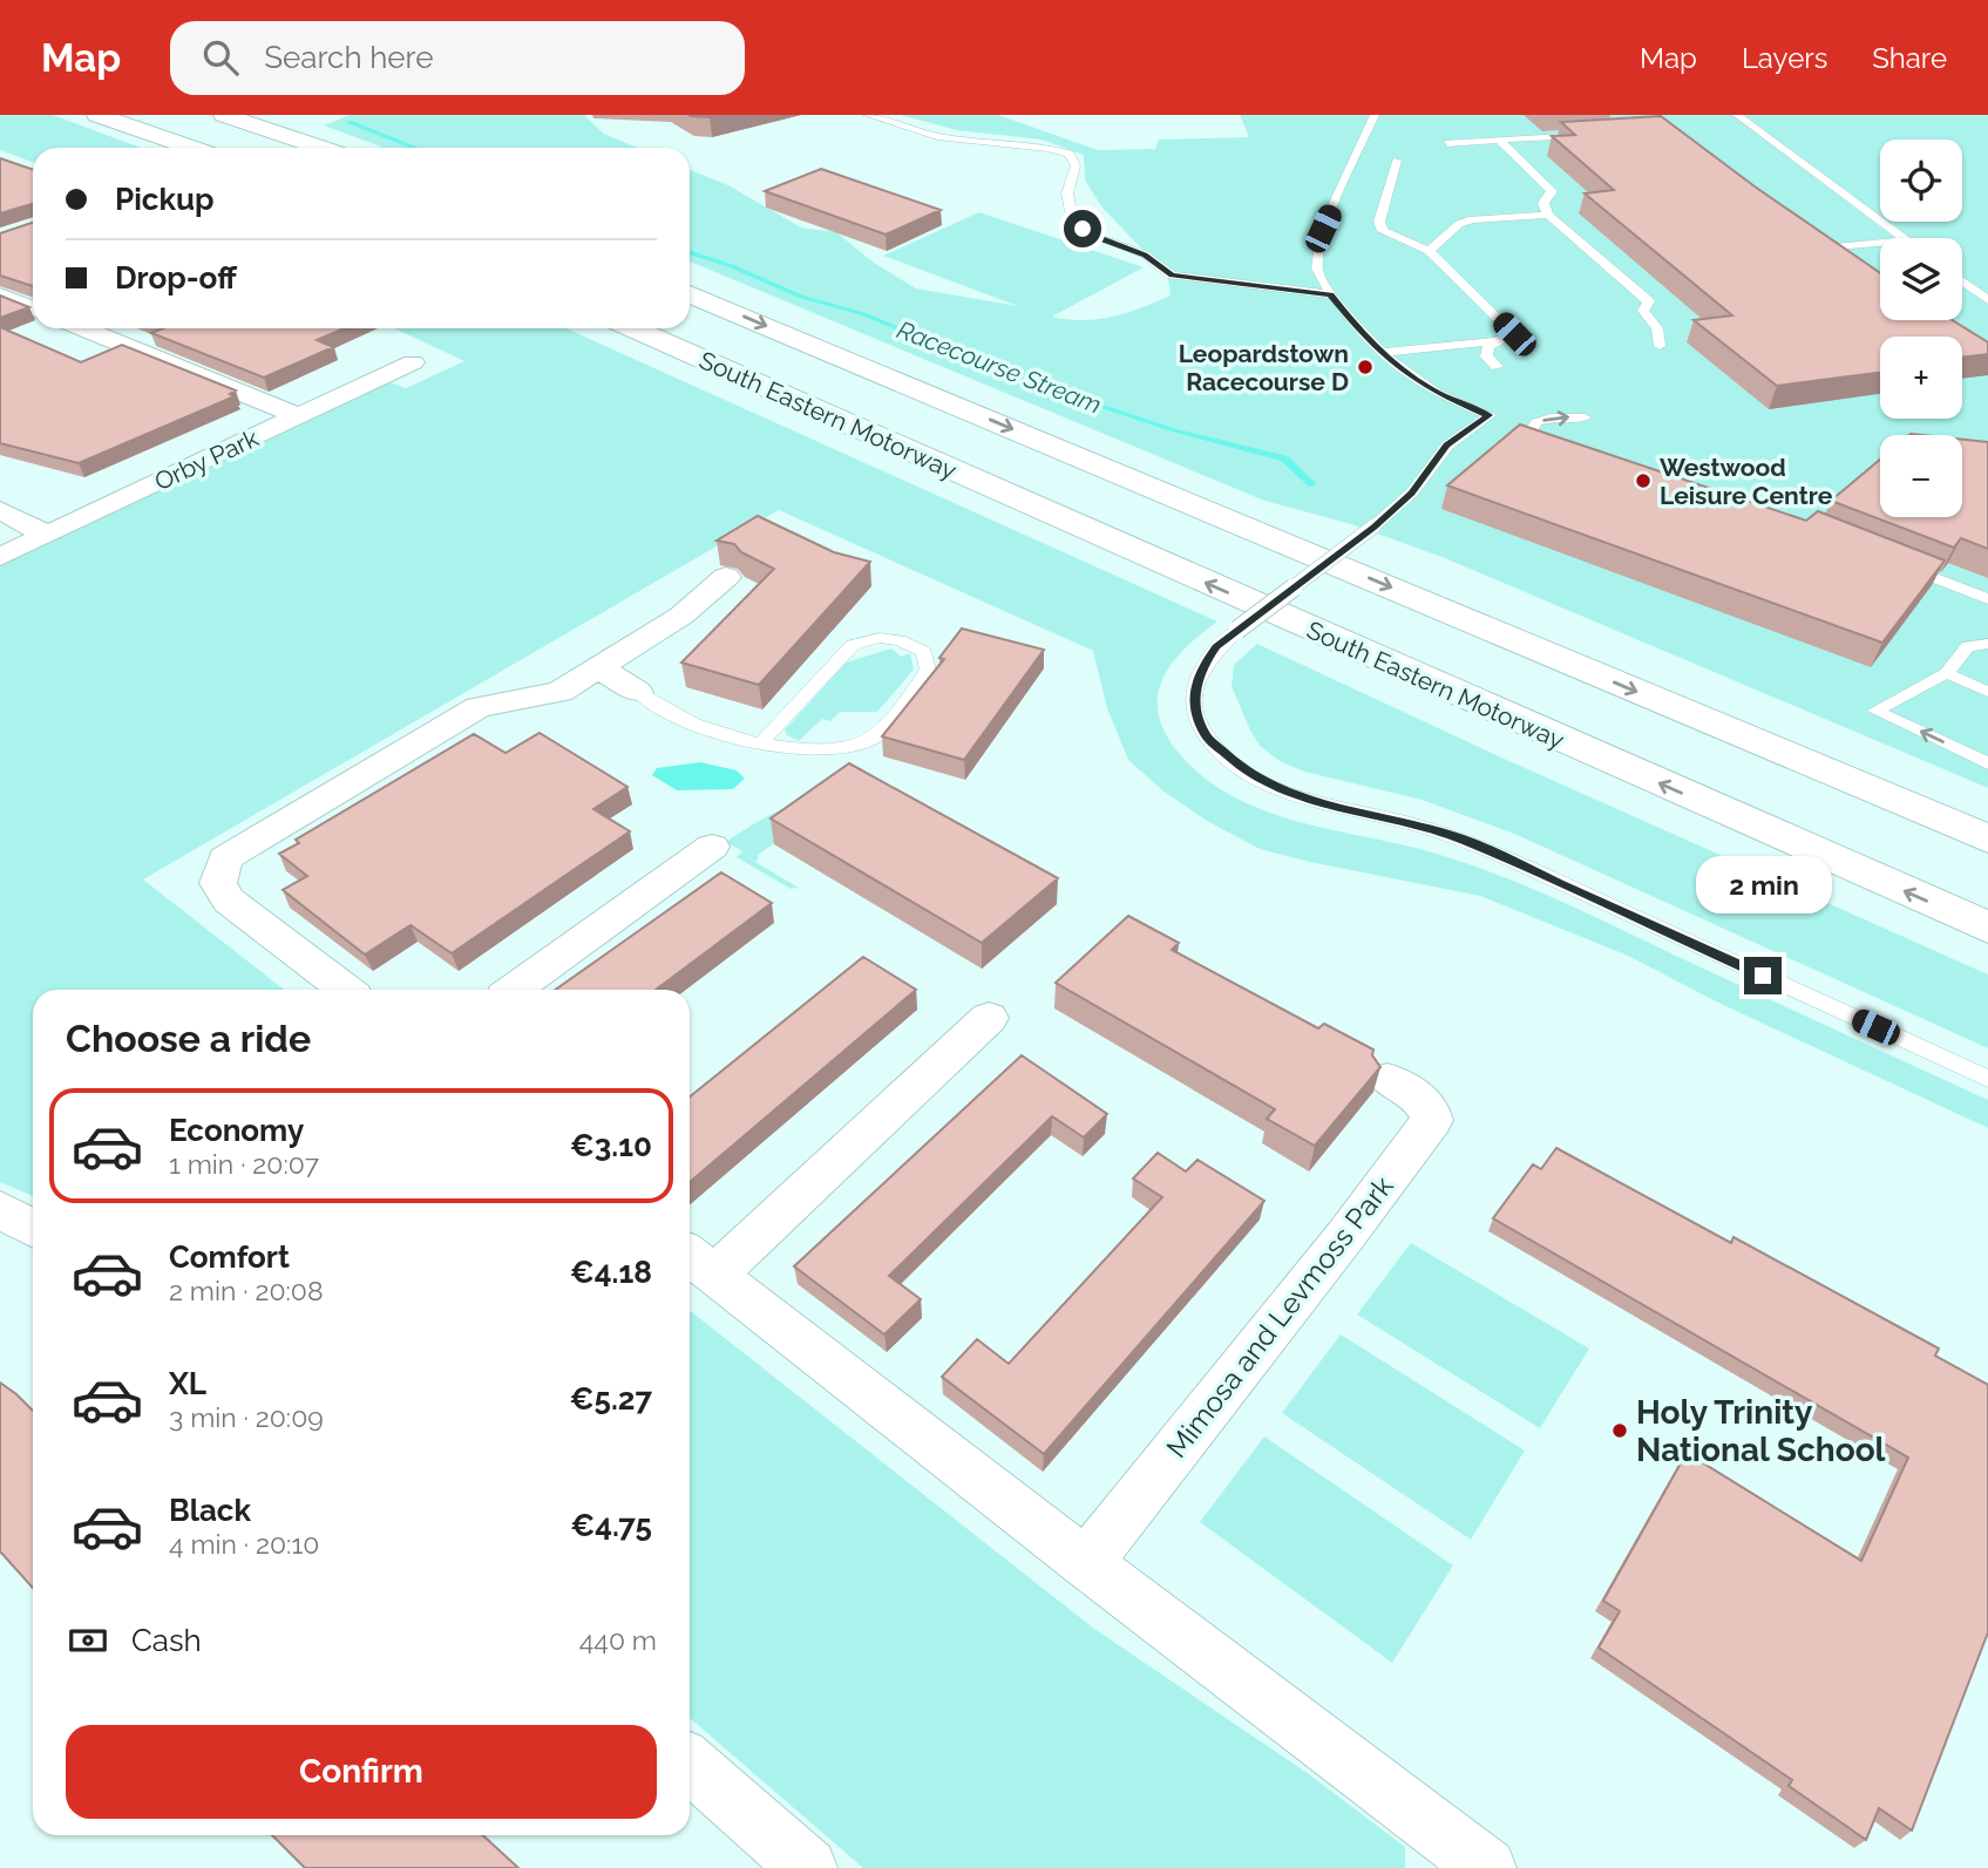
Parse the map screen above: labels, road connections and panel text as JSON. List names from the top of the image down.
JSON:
{
  "streets": {
    "highway": ["South Eastern Motorway"],
    "street": ["Orby Park", "Mimosa and Levmoss Park"]
  },
  "water": ["Racecourse Stream"],
  "places": ["Leopardstown Racecourse D", "Westwood Leisure Centre", "Holy Trinity National School"],
  "page": {
    "header": "Map",
    "search": "Search here",
    "nav": ["Map", "Layers", "Share"],
    "map_buttons": ["+", "−"],
    "banner": ["Pickup", "Drop-off"],
    "bubble": "2 min",
    "heading": "Choose a ride",
    "list": [
      {
        "name": "Economy",
        "note": "1 min · 20:07",
        "value": "€3.10"
      },
      {
        "name": "Comfort",
        "note": "2 min · 20:08",
        "value": "€4.18"
      },
      {
        "name": "XL",
        "note": "3 min · 20:09",
        "value": "€5.27"
      },
      {
        "name": "Black",
        "note": "4 min · 20:10",
        "value": "€4.75"
      }
    ],
    "pay": ["Cash", "440 m"],
    "buttons": "Confirm"
  }
}
